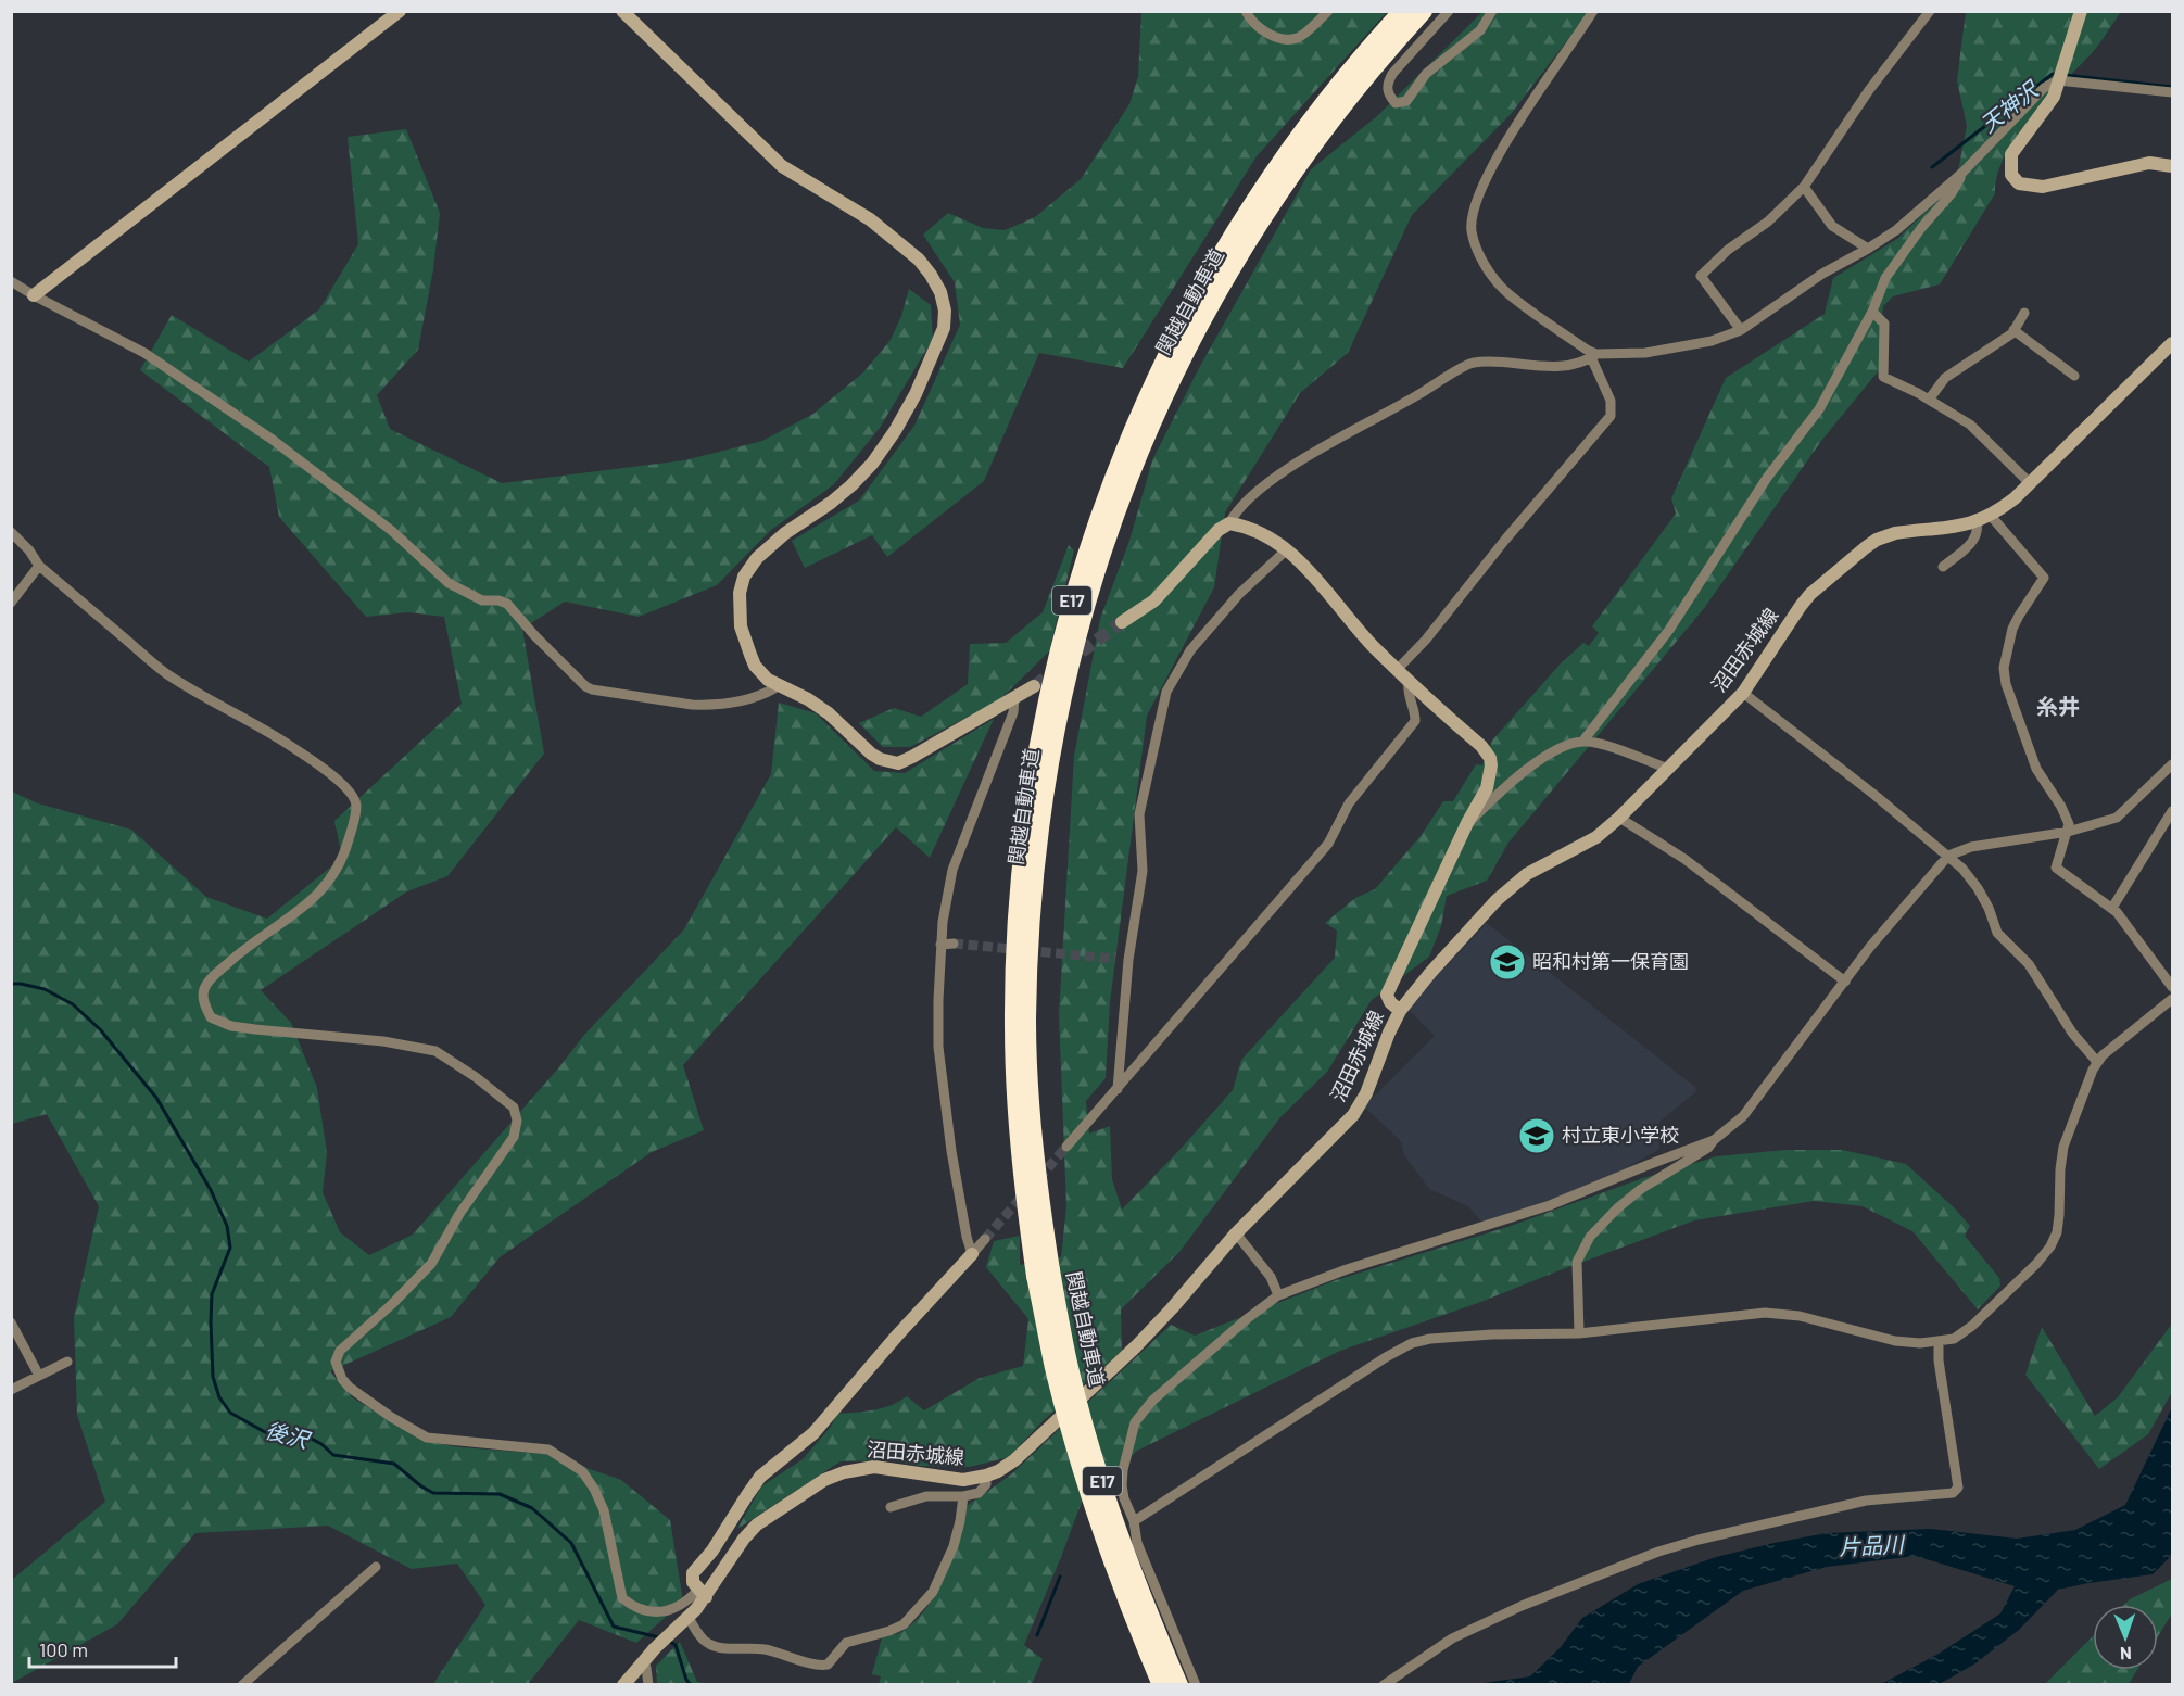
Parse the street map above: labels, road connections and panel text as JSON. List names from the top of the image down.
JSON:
{
  "streets": {
    "highway": ["関越自動車道", "E17"],
    "street": ["沼田赤城線"]
  },
  "districts": ["糸井"],
  "water": ["天神沢", "後沢", "片品川"],
  "places": {
    "school or university": ["昭和村第一保育園", "村立東小学校"]
  },
  "scale_bar": "100 m",
  "north": "bottom"
}
